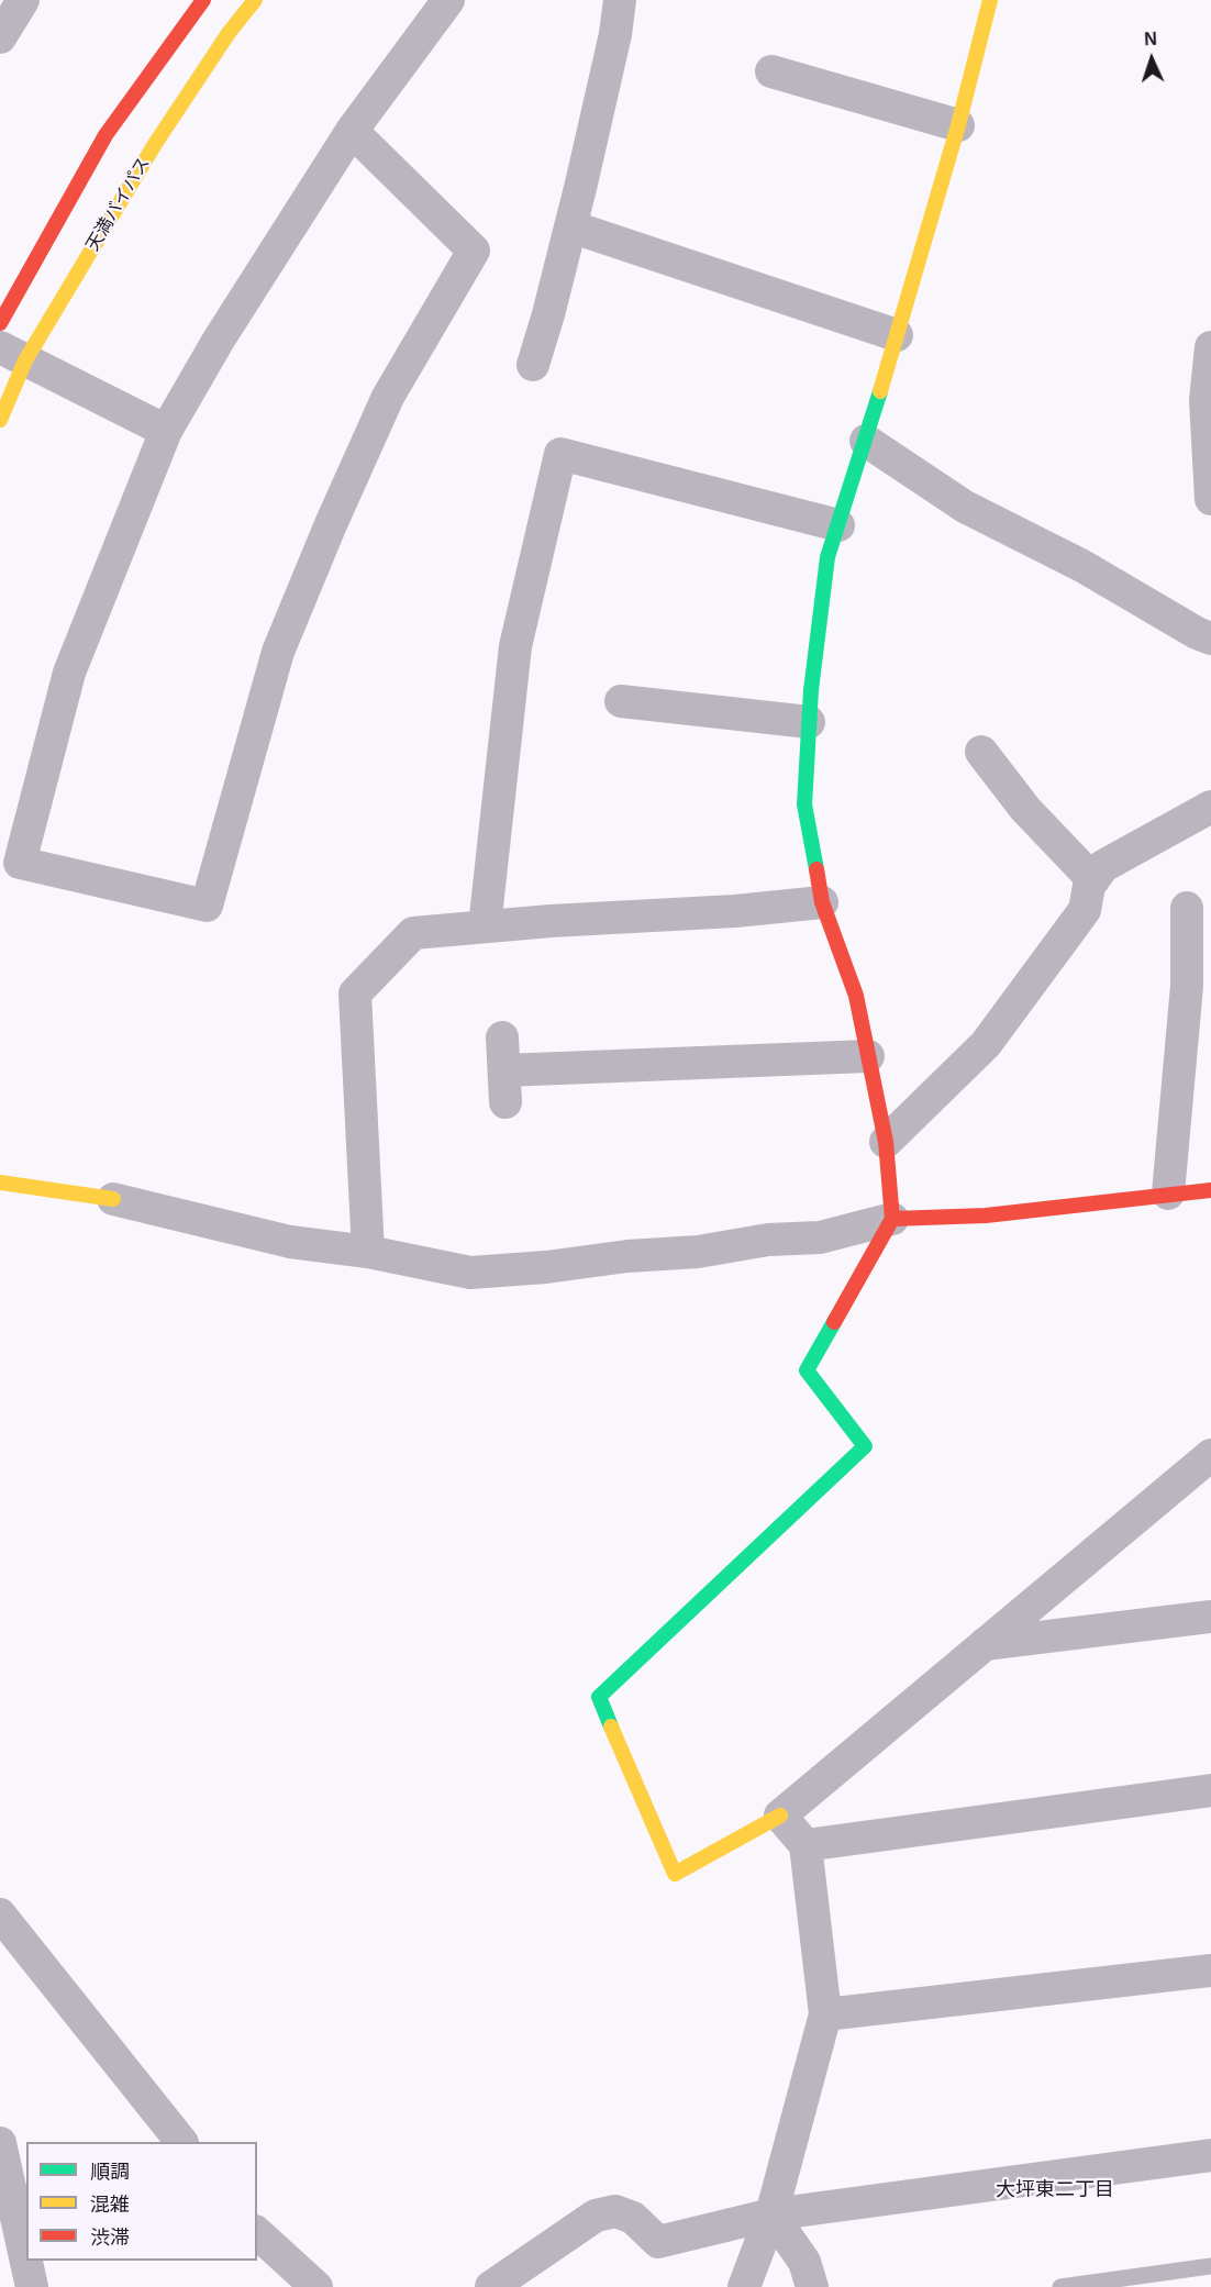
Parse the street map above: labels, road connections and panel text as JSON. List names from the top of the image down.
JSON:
{
  "streets": {
    "main road": ["天満バイパス"]
  },
  "districts": ["大坪東二丁目"],
  "legend": ["順調", "混雑", "渋滞"],
  "north": "top"
}
